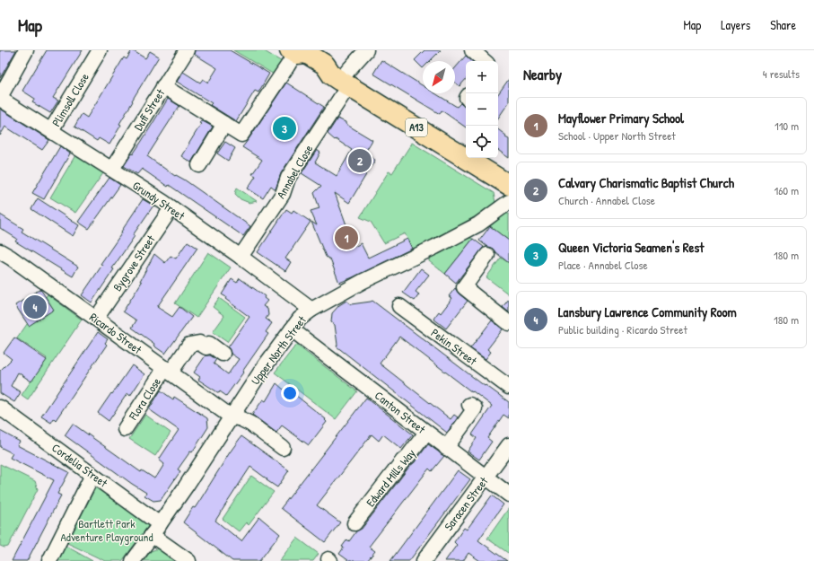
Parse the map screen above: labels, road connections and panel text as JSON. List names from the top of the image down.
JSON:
{
  "streets": {
    "highway": ["A13"],
    "street": [
      "Plimsoll Close",
      "Duff Street",
      "Annabel Close",
      "Grundy Street",
      "Bygrove Street",
      "Ricardo Street",
      "Pekin Street",
      "Upper North Street",
      "Flora Close",
      "Canton Street",
      "Cordelia Street",
      "Edward Mills Way",
      "Saracen Street"
    ]
  },
  "crossings": [
    ["Plimsoll Close", "Grundy Street"],
    ["Duff Street", "Grundy Street"],
    ["A13", "Annabel Close"],
    ["Annabel Close", "Grundy Street"],
    ["Grundy Street", "Bygrove Street"],
    ["Grundy Street", "Upper North Street"],
    ["Bygrove Street", "Ricardo Street"],
    ["Ricardo Street", "Upper North Street"],
    ["Ricardo Street", "Flora Close"],
    ["Upper North Street", "Canton Street"],
    ["Upper North Street", "Cordelia Street"],
    ["Canton Street", "Edward Mills Way"],
    ["Canton Street", "Saracen Street"]
  ],
  "parks": ["Bartlett Park Adventure Playground"],
  "north": "bottom left",
  "page": {
    "header": "Map",
    "nav": ["Map", "Layers", "Share"],
    "heading": ["Nearby", "4 results"],
    "map_buttons": ["+", "−"],
    "list": [
      {
        "mark": "1",
        "name": "Mayflower Primary School",
        "note": "School · Upper North Street",
        "value": "110 m"
      },
      {
        "mark": "2",
        "name": "Calvary Charismatic Baptist Church",
        "note": "Church · Annabel Close",
        "value": "160 m"
      },
      {
        "mark": "3",
        "name": "Queen Victoria Seamen's Rest",
        "note": "Place · Annabel Close",
        "value": "180 m"
      },
      {
        "mark": "4",
        "name": "Lansbury Lawrence Community Room",
        "note": "Public building · Ricardo Street",
        "value": "180 m"
      }
    ],
    "pins": [
      "3",
      "2",
      "1",
      "4"
    ]
  }
}
